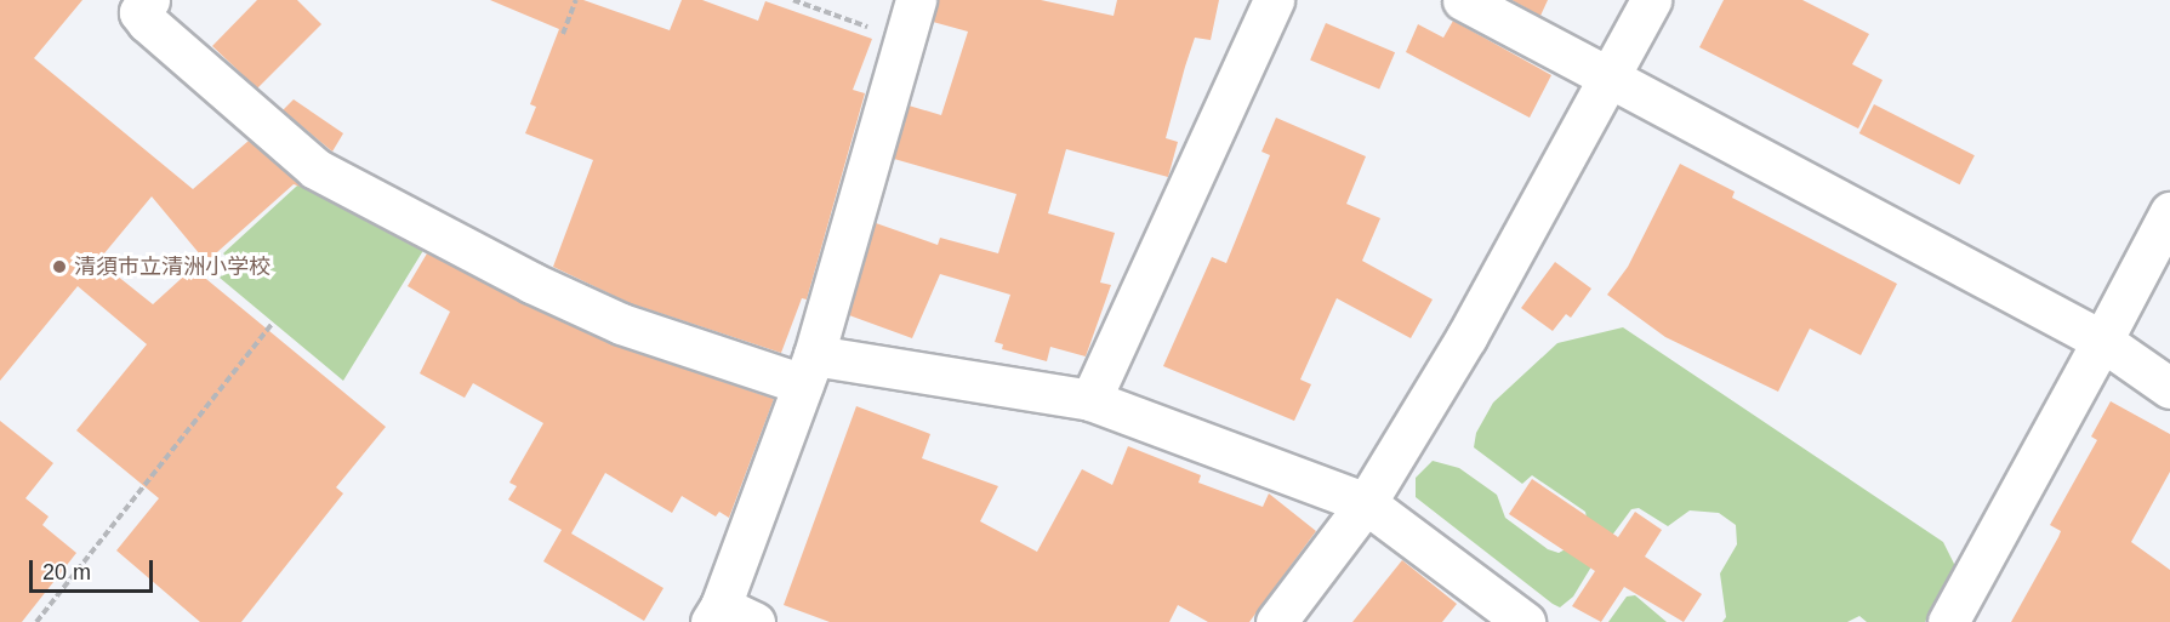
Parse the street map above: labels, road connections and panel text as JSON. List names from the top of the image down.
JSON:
{
  "places": ["清須市立清洲小学校"],
  "scale_bar": "20 m"
}
